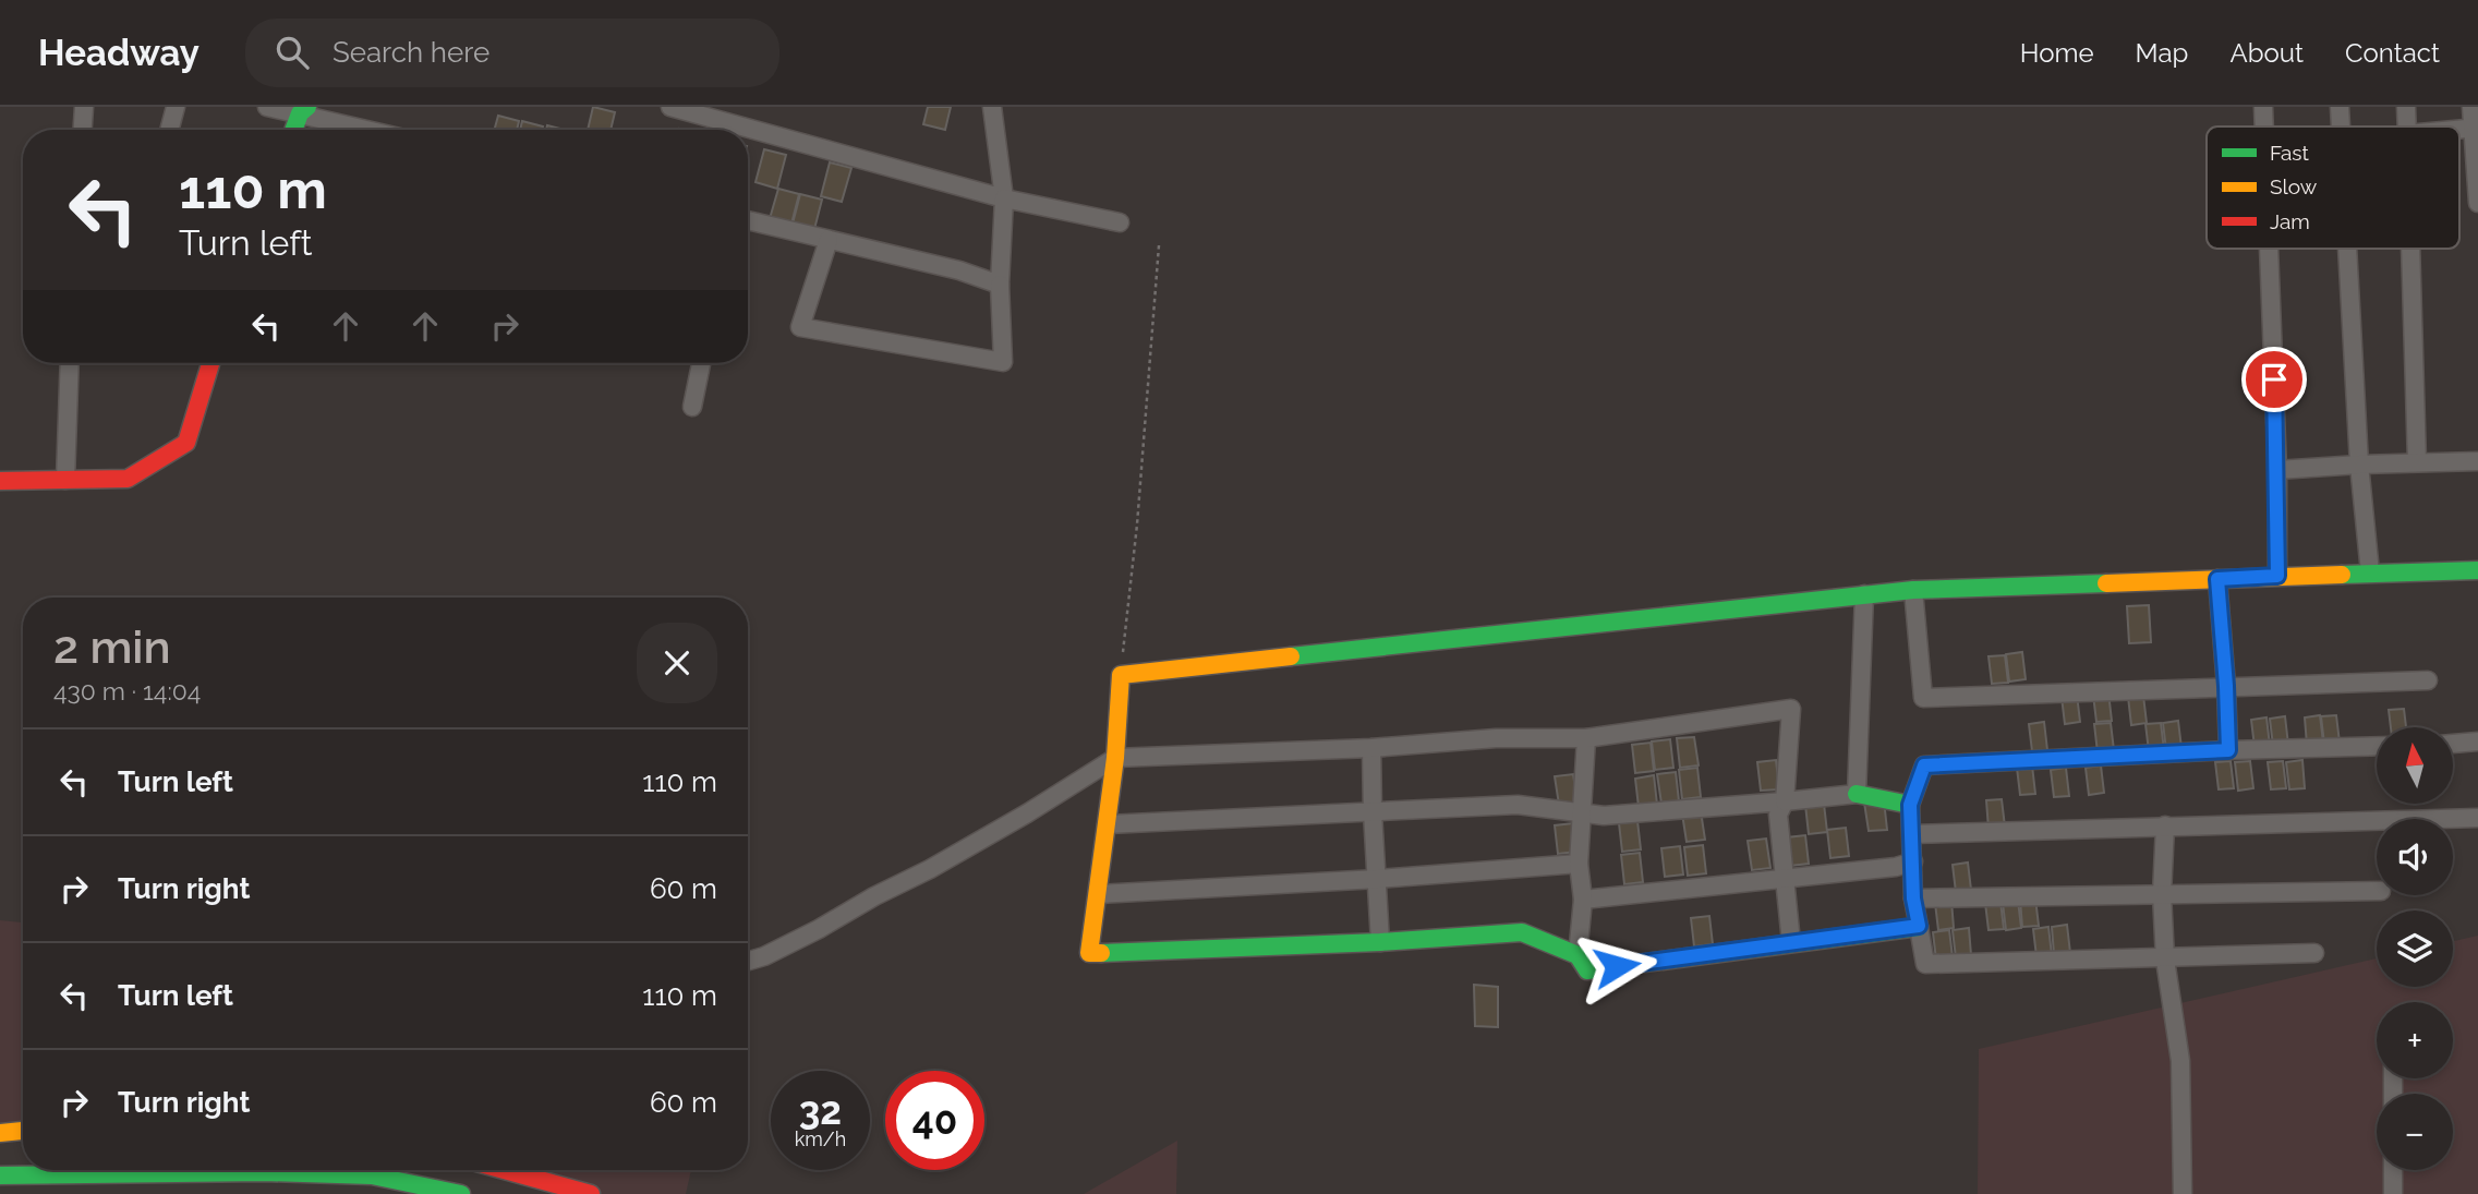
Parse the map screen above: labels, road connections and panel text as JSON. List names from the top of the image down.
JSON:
{
  "legend": ["Fast", "Slow", "Jam"],
  "north": "top",
  "page": {
    "header": "Headway",
    "search": "Search here",
    "nav": [
      "Home",
      "Map",
      "About",
      "Contact"
    ],
    "turn": ["110 m", "Turn left"],
    "heading": ["2 min", "430 m · 14:04"],
    "map_buttons": ["+", "−"],
    "list": [
      {
        "name": "Turn left",
        "value": "110 m"
      },
      {
        "name": "Turn right",
        "value": "60 m"
      },
      {
        "name": "Turn left",
        "value": "110 m"
      },
      {
        "name": "Turn right",
        "value": "60 m"
      }
    ],
    "speed": "32 km/h",
    "limit": "40"
  }
}
